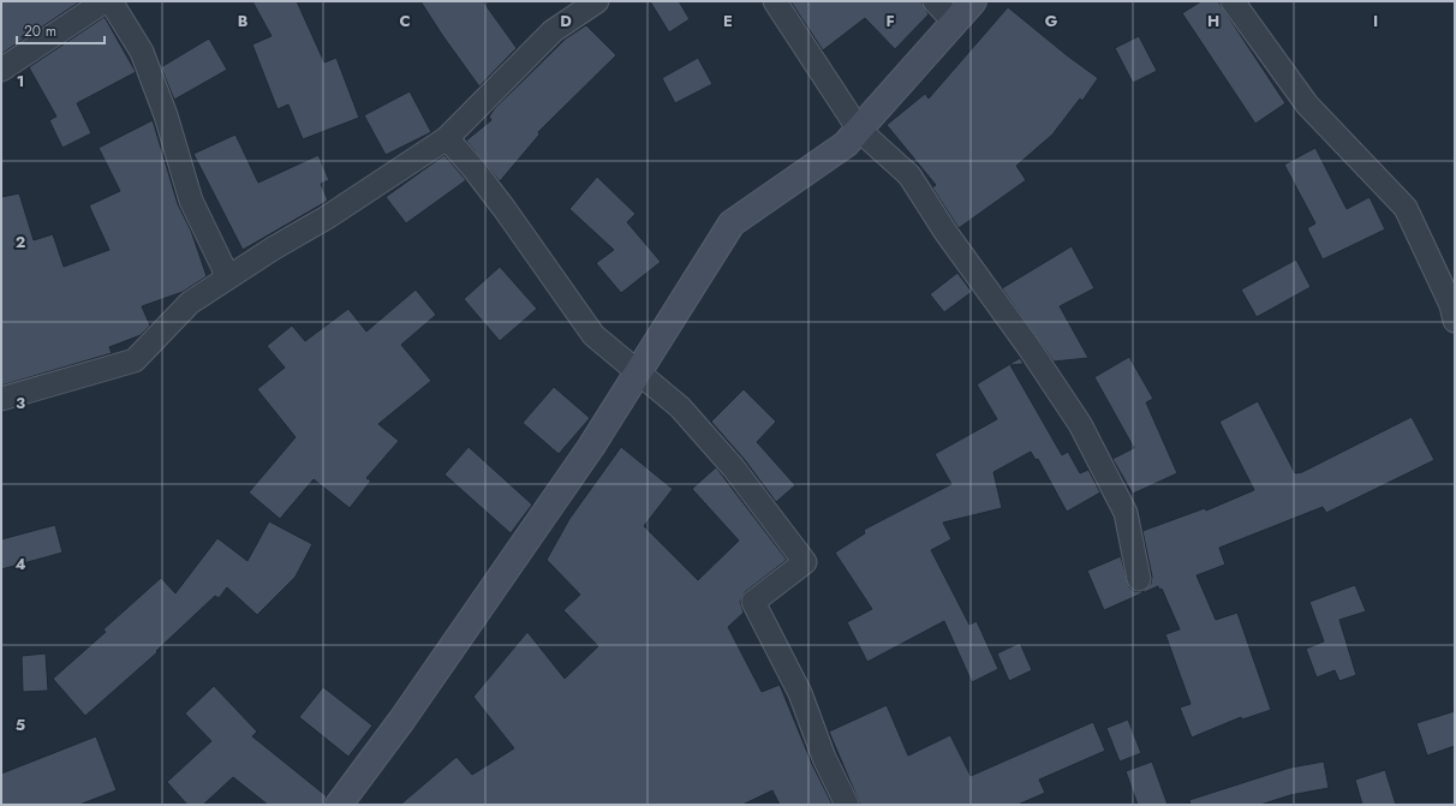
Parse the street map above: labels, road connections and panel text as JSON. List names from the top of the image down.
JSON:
{
  "scale_bar": "20 m",
  "grid": {
    "columns": [
      "B",
      "C",
      "D",
      "E",
      "F",
      "G",
      "H",
      "I"
    ],
    "rows": [
      "1",
      "2",
      "3",
      "4",
      "5"
    ]
  }
}
